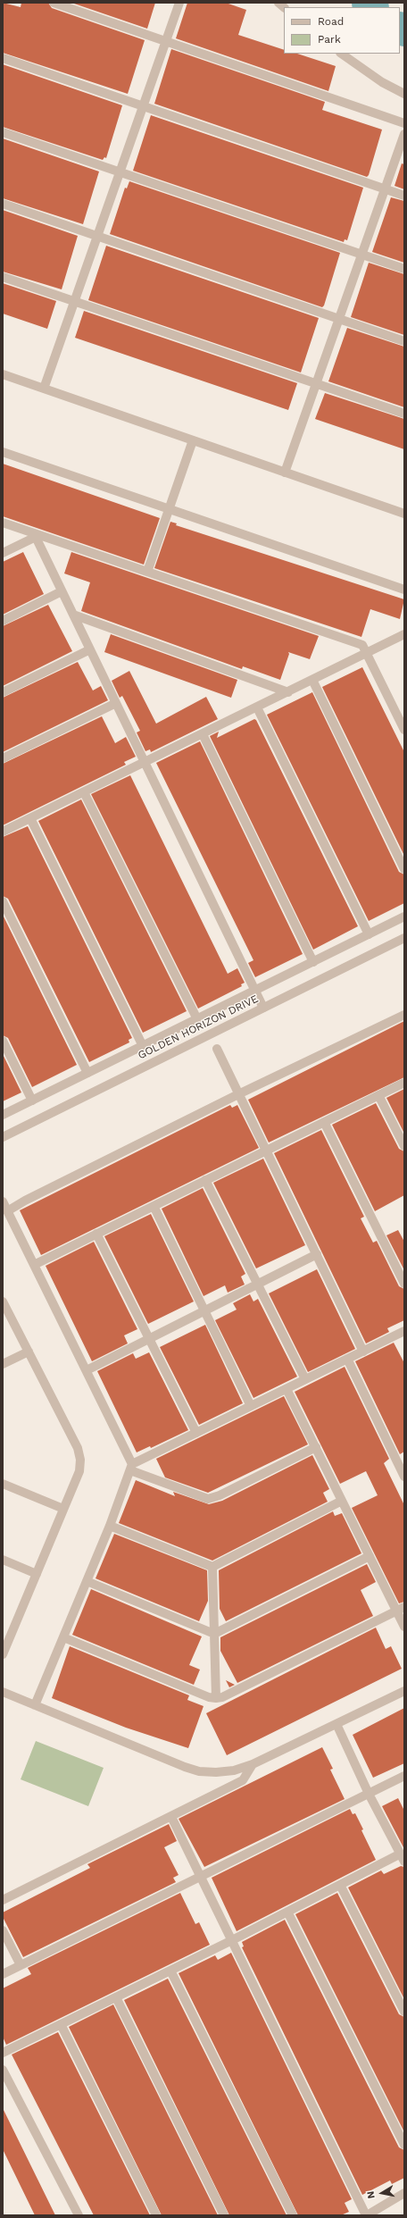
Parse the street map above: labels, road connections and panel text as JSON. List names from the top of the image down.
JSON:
{
  "streets": {
    "street": ["GOLDEN HORIZON DRIVE"]
  },
  "legend": ["Road", "Park"],
  "north": "left"
}
